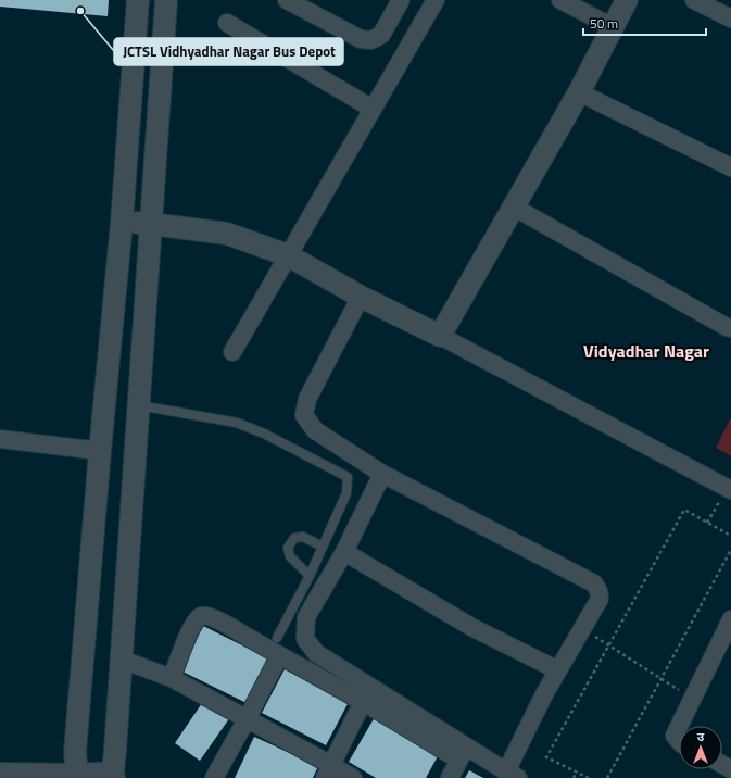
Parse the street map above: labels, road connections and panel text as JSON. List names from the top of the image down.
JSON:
{
  "districts": ["Vidyadhar Nagar"],
  "places": ["JCTSL Vidhyadhar Nagar Bus Depot"],
  "scale_bar": "50 m",
  "north": "top"
}
